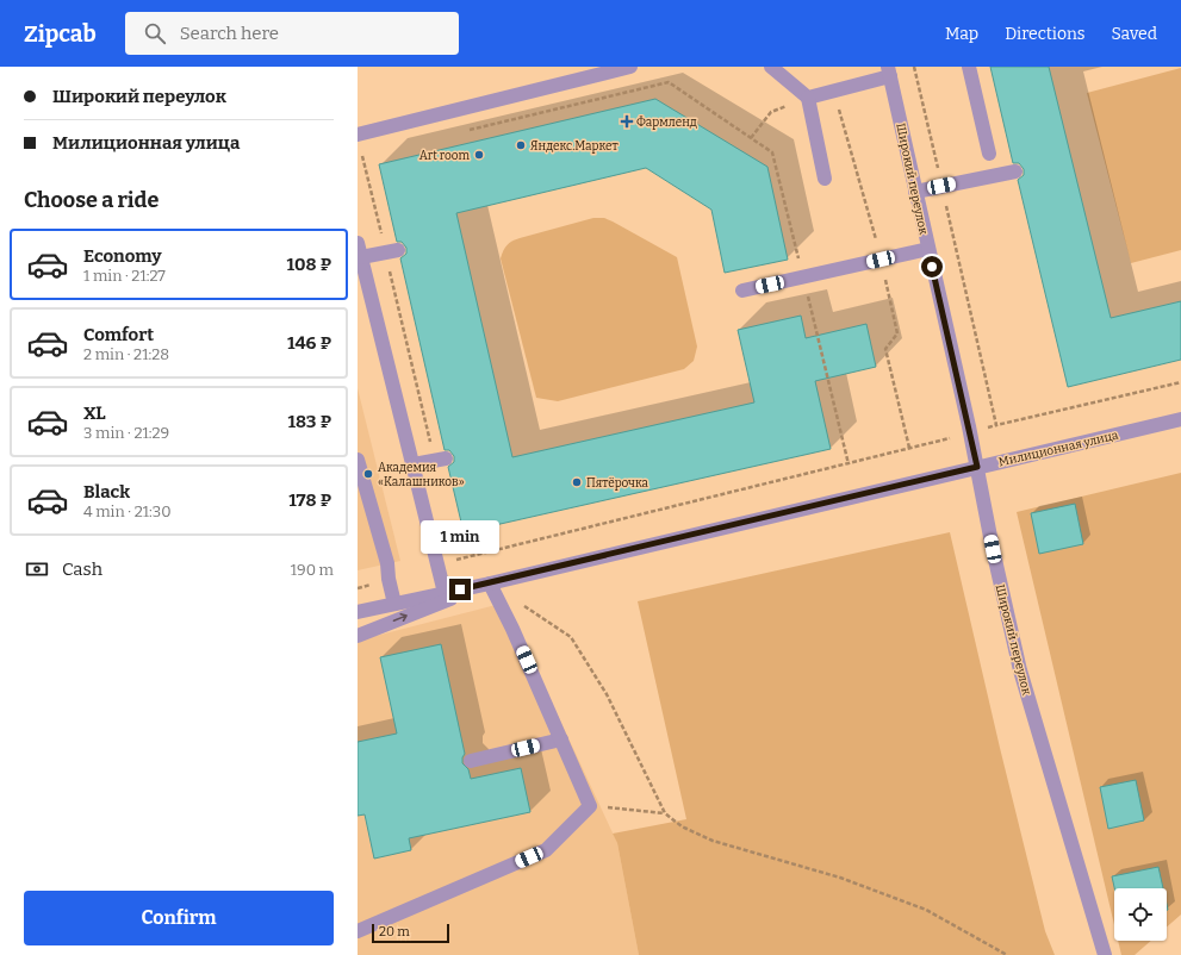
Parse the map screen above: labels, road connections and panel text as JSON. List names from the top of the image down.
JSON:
{
  "streets": {
    "street": ["Широкий переулок", "Милиционная улица"]
  },
  "crossings": [
    ["Широкий переулок", "Милиционная улица"]
  ],
  "places": {
    "health": ["Фармленд"],
    "other": [
      "Яндекс.Маркет",
      "Art room",
      "Академия «Калашников»",
      "Пятёрочка"
    ]
  },
  "scale_bar": "20 m",
  "page": {
    "header": "Zipcab",
    "search": "Search here",
    "nav": ["Map", "Directions", "Saved"],
    "banner": ["Широкий переулок", "Милиционная улица"],
    "heading": "Choose a ride",
    "list": [
      {
        "name": "Economy",
        "note": "1 min · 21:27",
        "value": "108 ₽"
      },
      {
        "name": "Comfort",
        "note": "2 min · 21:28",
        "value": "146 ₽"
      },
      {
        "name": "XL",
        "note": "3 min · 21:29",
        "value": "183 ₽"
      },
      {
        "name": "Black",
        "note": "4 min · 21:30",
        "value": "178 ₽"
      }
    ],
    "bubble": "1 min",
    "pay": ["Cash", "190 m"],
    "buttons": "Confirm",
    "scale": "20 m"
  }
}
